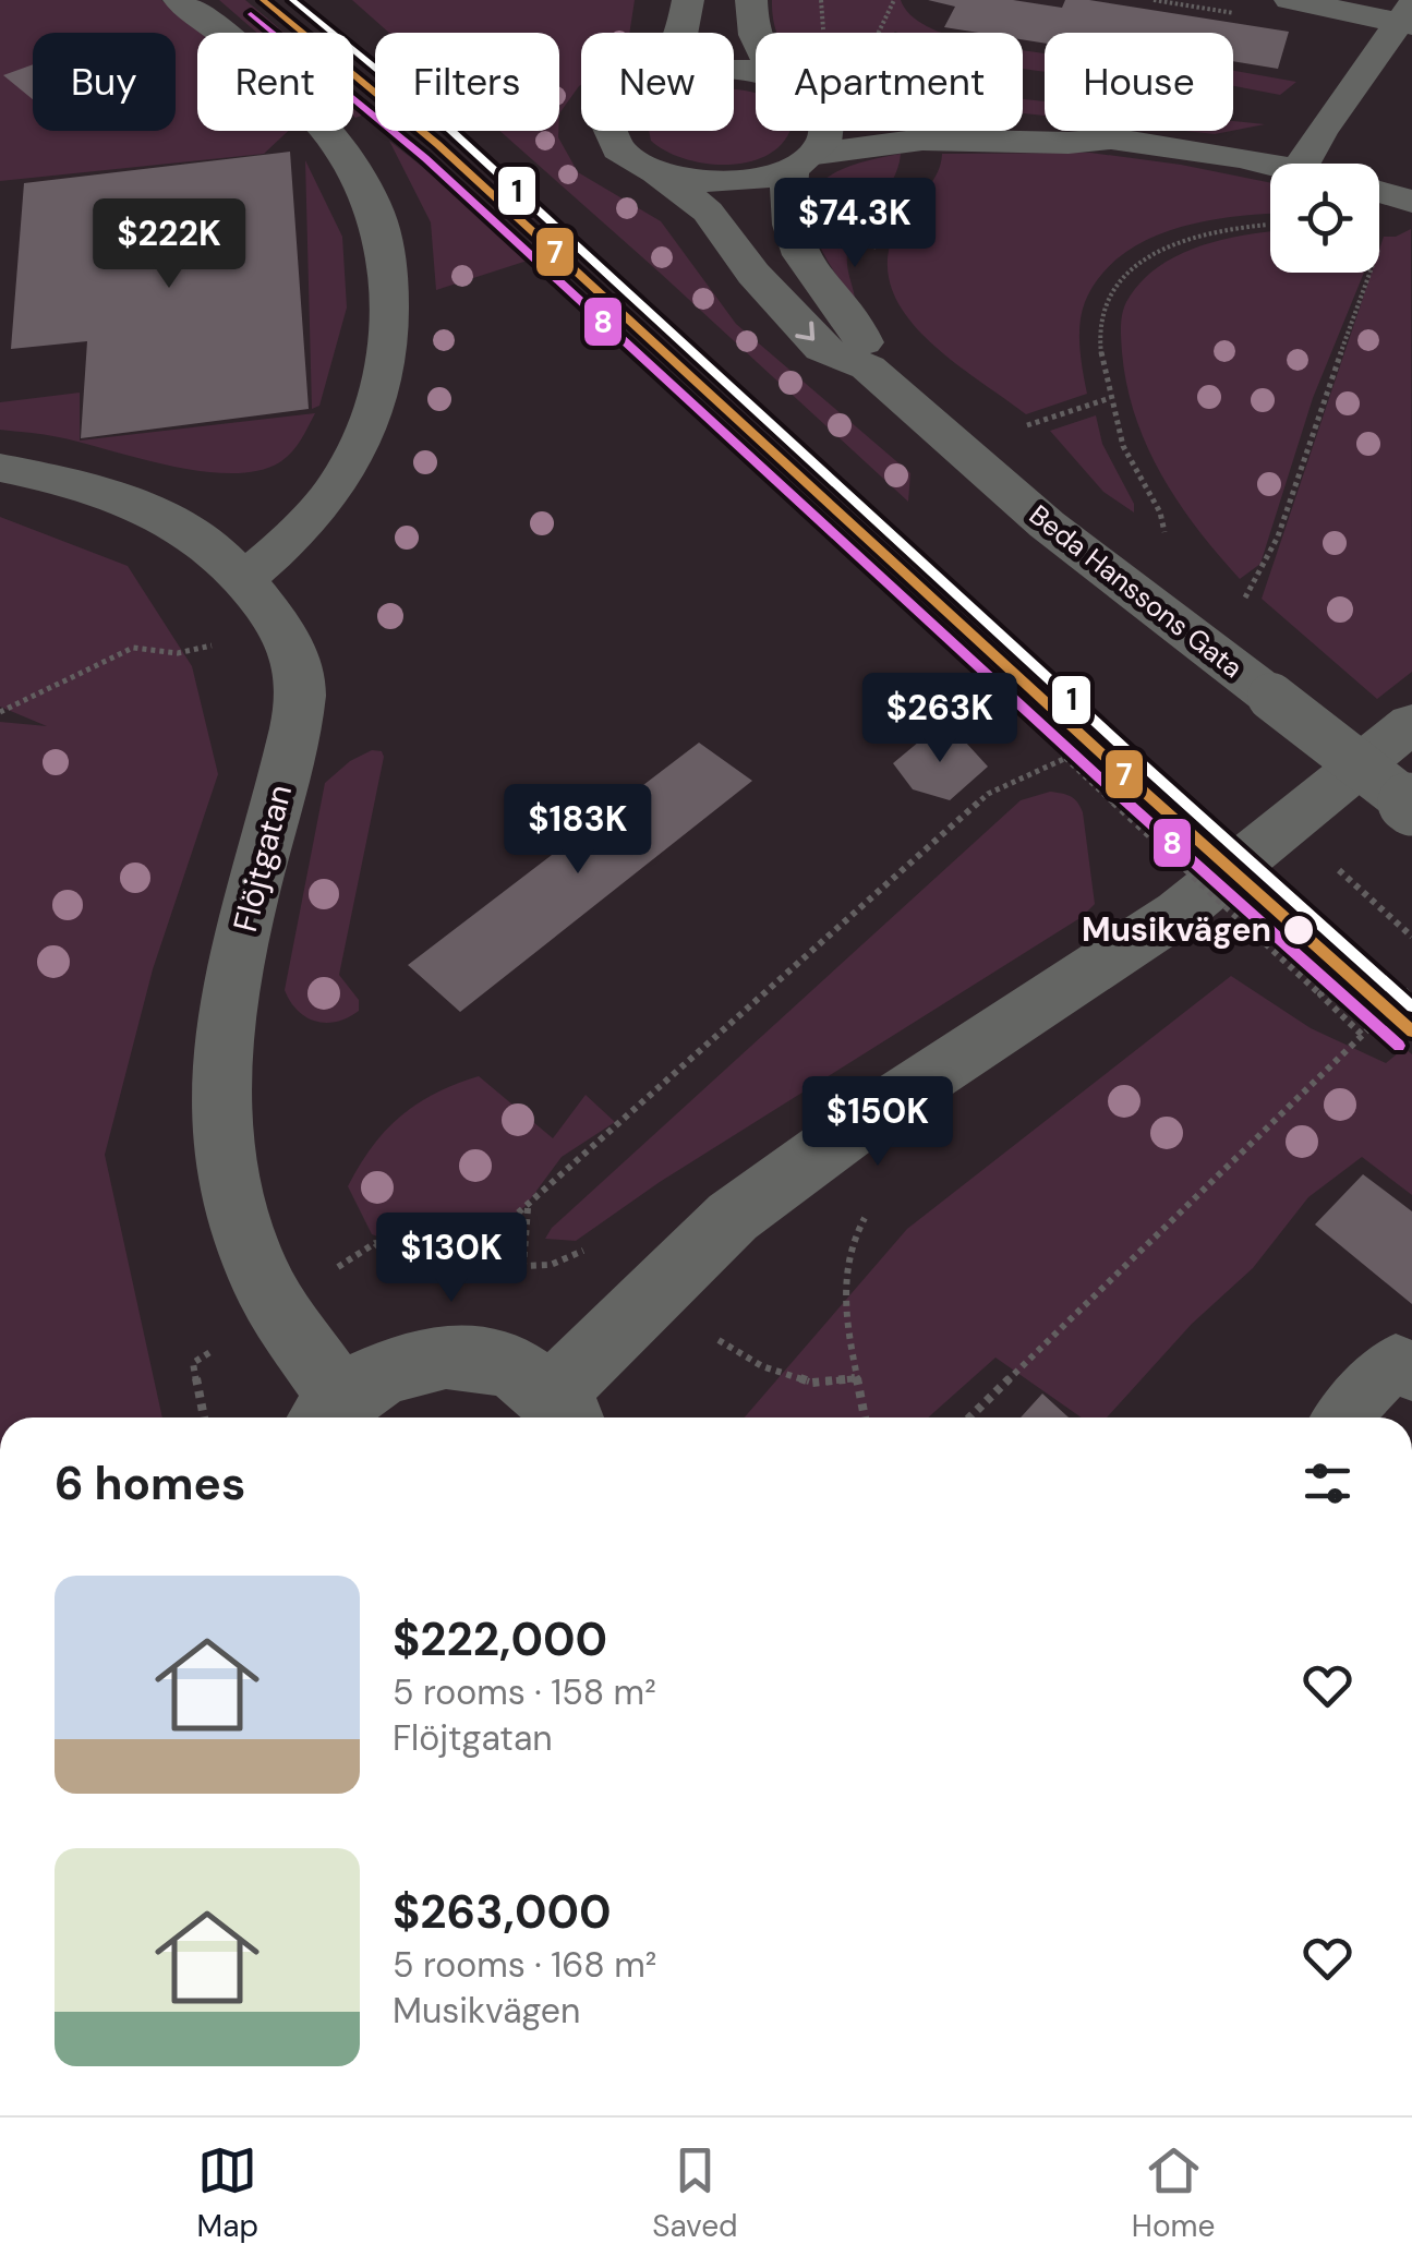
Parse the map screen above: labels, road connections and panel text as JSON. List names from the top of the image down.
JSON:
{
  "streets": {
    "street": ["Beda Hanssons Gata", "Flöjtgatan"]
  },
  "places": ["Musikvägen"],
  "lines": ["transit line 7", "transit line 1", "transit line 8"],
  "page": {
    "chip": [
      "Buy",
      "Rent",
      "Filters",
      "New",
      "Apartment",
      "House"
    ],
    "price": [
      "$74.3K",
      "$222K",
      "$263K",
      "$183K",
      "$150K",
      "$130K"
    ],
    "heading": "6 homes",
    "list": [
      {
        "name": "$222,000",
        "note": "5 rooms · 158 m² · Flöjtgatan"
      },
      {
        "name": "$263,000",
        "note": "5 rooms · 168 m² · Musikvägen"
      }
    ],
    "tabs": ["Map", "Saved", "Home"]
  }
}
